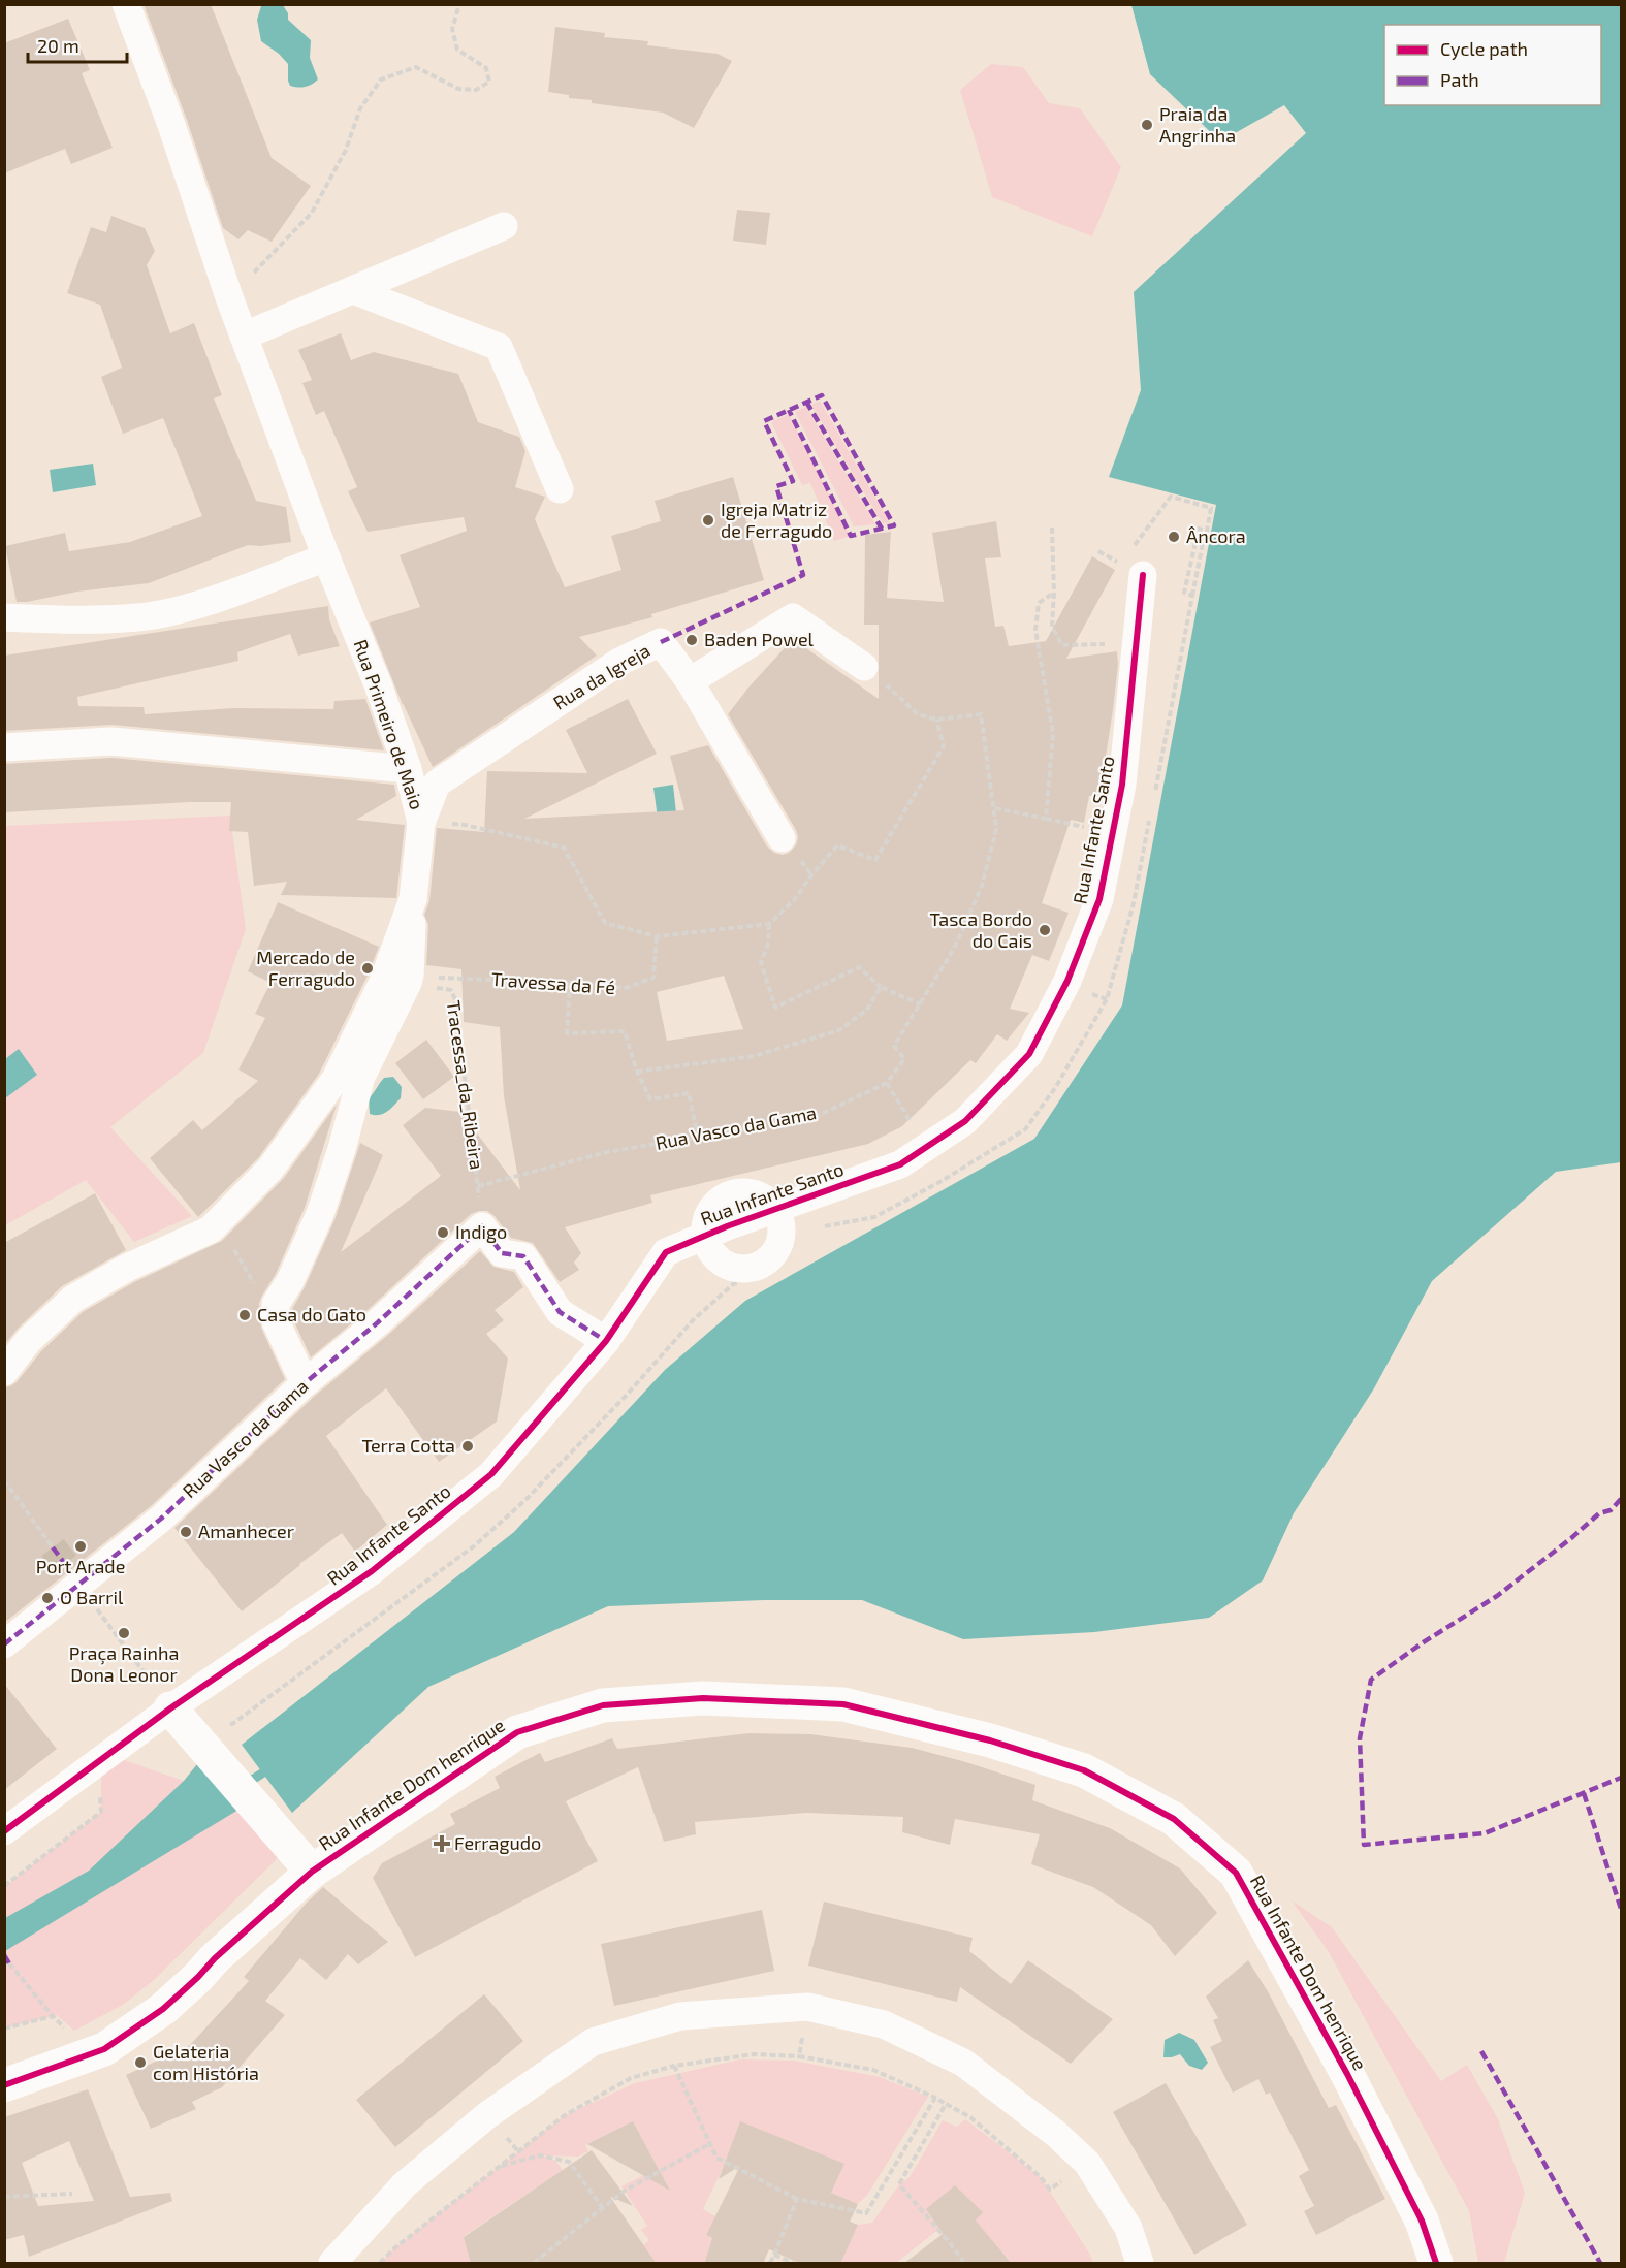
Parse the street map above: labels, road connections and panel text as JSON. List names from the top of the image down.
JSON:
{
  "streets": {
    "street": [
      "Rua da Igreja",
      "Rua Primeiro de Maio",
      "Rua Infante Santo",
      "Rua Vasco da Gama",
      "Rua Infante Dom henrique"
    ],
    "path": ["Travessa da Fé", "Tracessa_da_Ribeira"]
  },
  "crossings": [
    ["Rua da Igreja", "Rua Primeiro de Maio"],
    ["Rua Infante Santo", "Rua Vasco da Gama"],
    ["Travessa da Fé", "Tracessa_da_Ribeira"],
    ["Tracessa_da_Ribeira", "Rua Vasco da Gama"]
  ],
  "places": {
    "other": [
      "Praia da Angrinha",
      "Igreja Matriz de Ferragudo",
      "Âncora",
      "Baden Powel",
      "Tasca Bordo do Cais",
      "Mercado de Ferragudo",
      "Indigo",
      "Casa do Gato",
      "Terra Cotta",
      "Amanhecer",
      "Port Arade",
      "O Barril",
      "Praça Rainha Dona Leonor",
      "Gelateria com História"
    ],
    "health": ["Ferragudo"]
  },
  "legend": ["Cycle path", "Path"],
  "scale_bar": "20 m"
}
